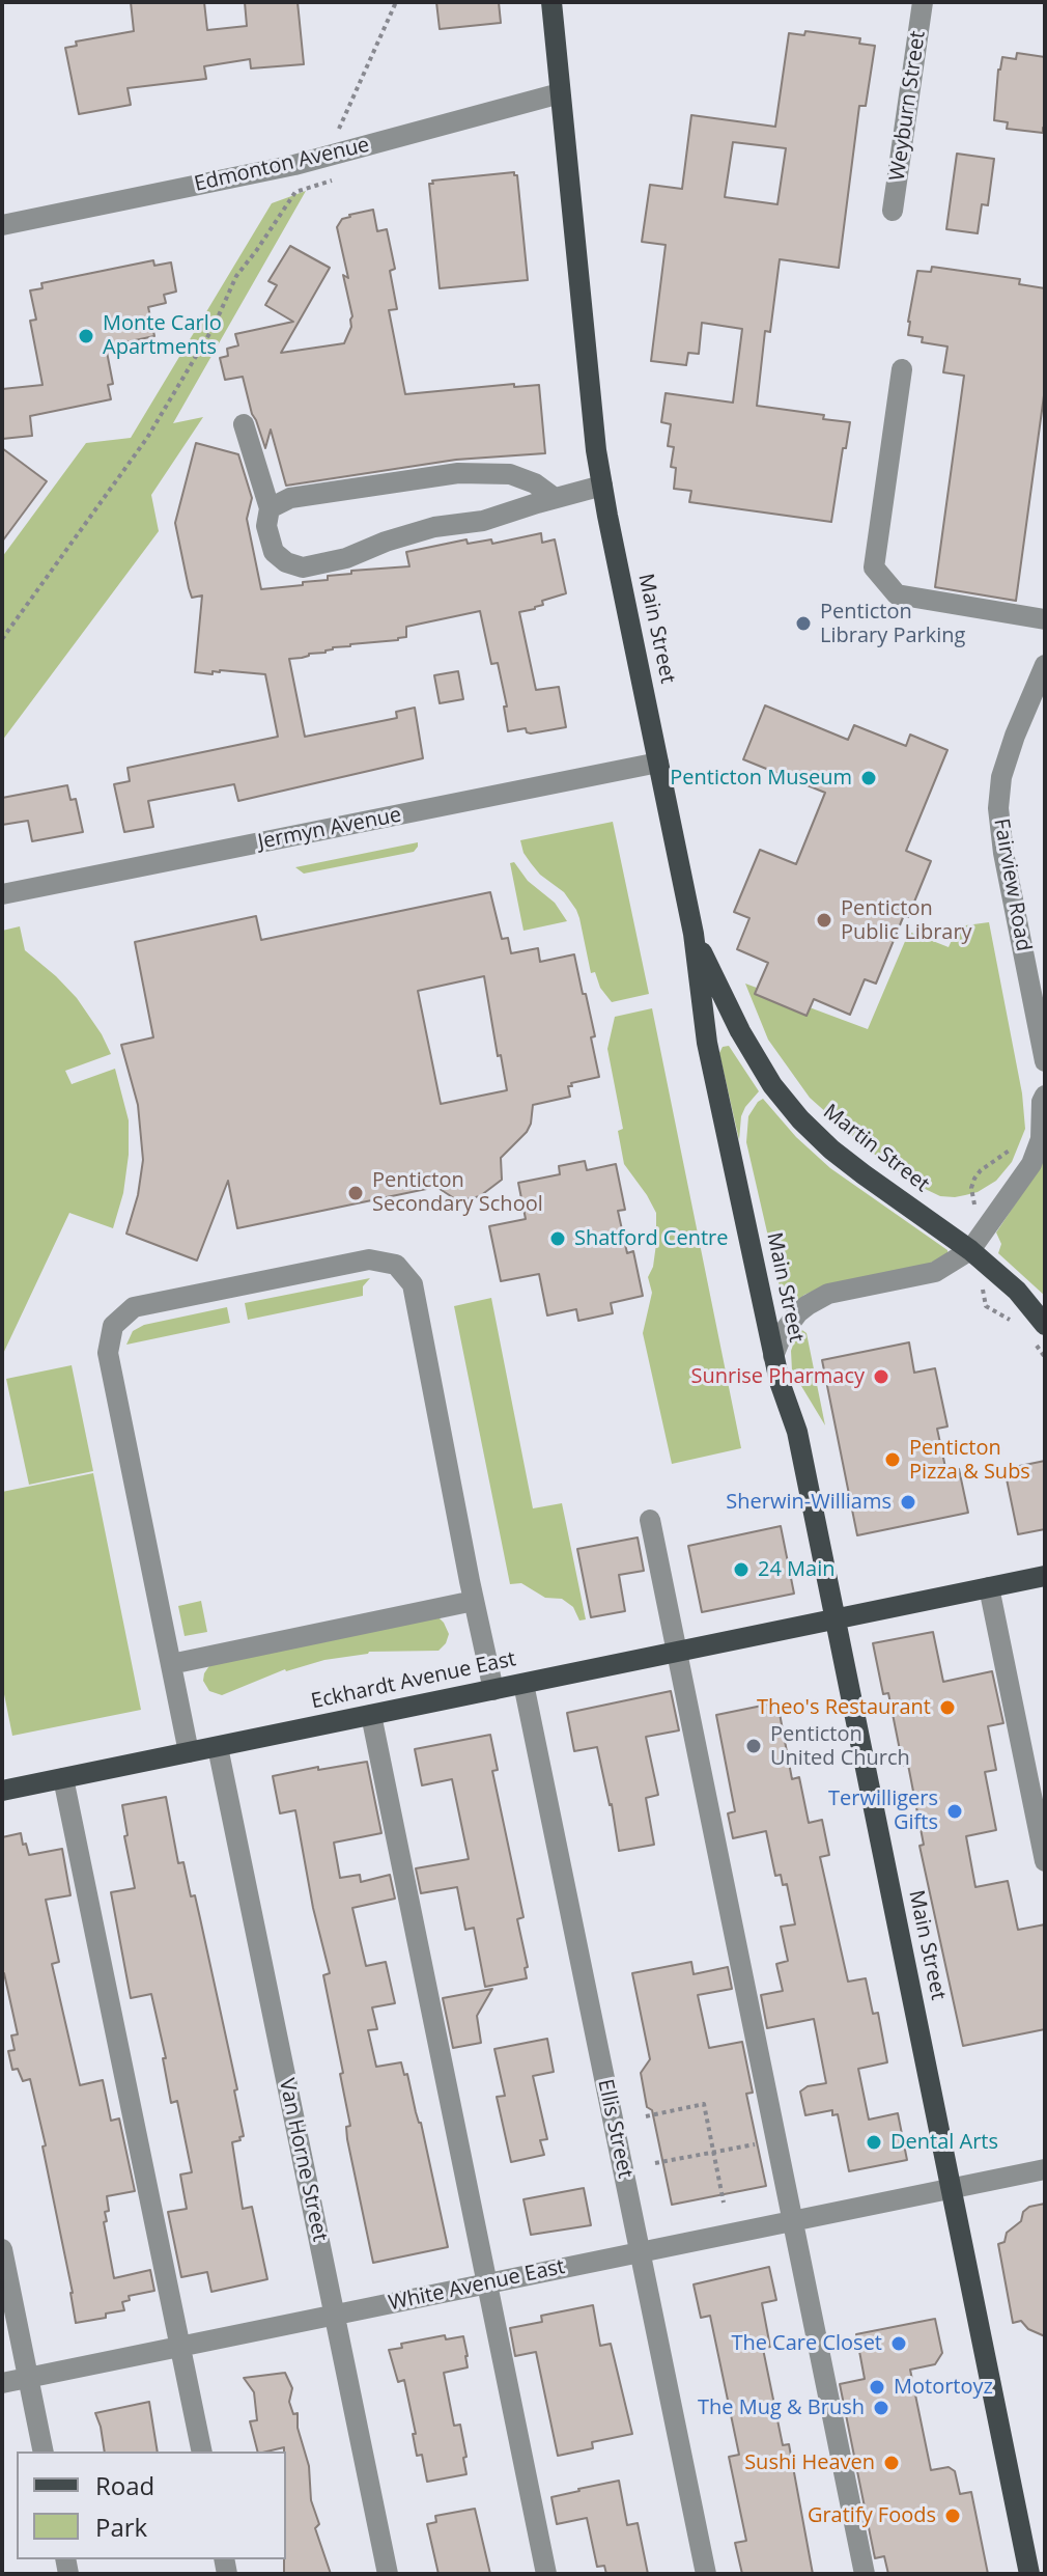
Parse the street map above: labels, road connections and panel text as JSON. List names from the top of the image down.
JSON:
{
  "streets": {
    "main road": ["Main Street", "Martin Street", "Eckhardt Avenue East"],
    "street": [
      "Weyburn Street",
      "Edmonton Avenue",
      "Jermyn Avenue",
      "Fairview Road",
      "Ellis Street",
      "Van Horne Street",
      "White Avenue East"
    ]
  },
  "crossings": [
    ["Edmonton Avenue", "Main Street"],
    ["Main Street", "Jermyn Avenue"],
    ["Main Street", "Martin Street"],
    ["Main Street", "Eckhardt Avenue East"],
    ["Main Street", "White Avenue East"],
    ["Eckhardt Avenue East", "Ellis Street"],
    ["Eckhardt Avenue East", "Van Horne Street"],
    ["Ellis Street", "White Avenue East"],
    ["Van Horne Street", "White Avenue East"]
  ],
  "places": [
    "Monte Carlo Apartments",
    "Penticton Library Parking",
    "Penticton Museum",
    "Penticton Public Library",
    "Penticton Secondary School",
    "Shatford Centre",
    "Sunrise Pharmacy",
    "Penticton Pizza & Subs",
    "Sherwin-Williams",
    "24 Main",
    "Theo's Restaurant",
    "Penticton United Church",
    "Terwilligers Gifts",
    "Dental Arts",
    "The Care Closet",
    "Motortoyz",
    "The Mug & Brush",
    "Sushi Heaven",
    "Gratify Foods"
  ],
  "legend": ["Road", "Park"]
}
